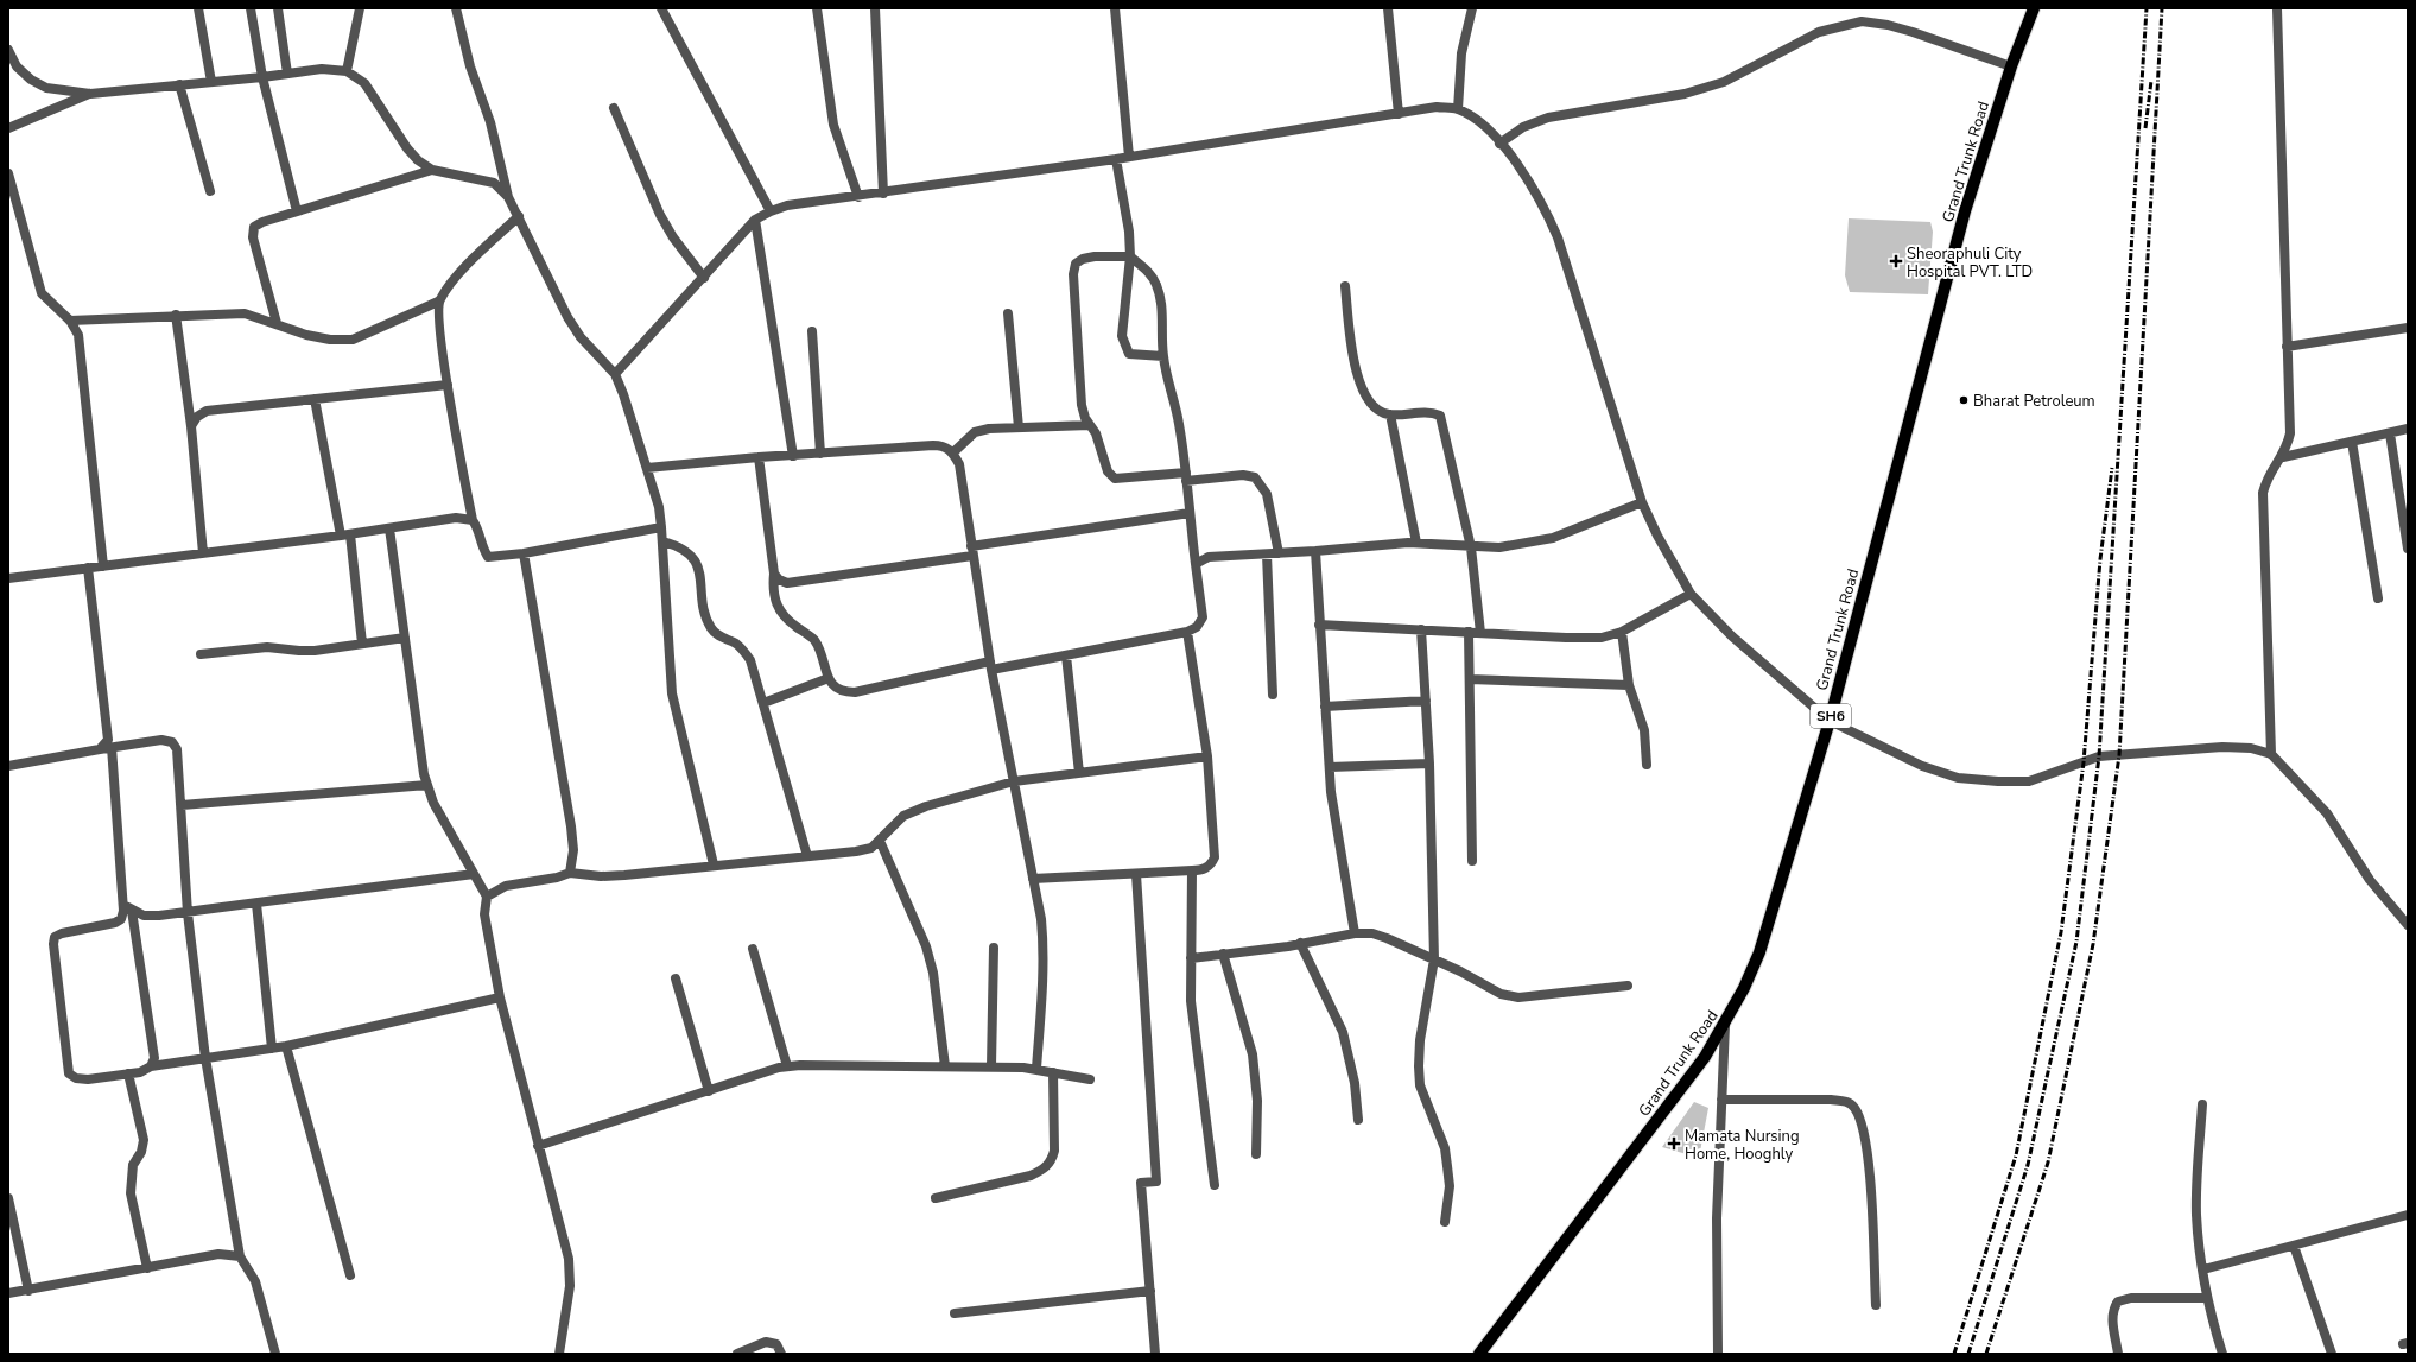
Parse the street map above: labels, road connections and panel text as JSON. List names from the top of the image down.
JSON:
{
  "streets": {
    "main road": ["Grand Trunk Road", "SH6"]
  },
  "places": {
    "health": ["Sheoraphuli City Hospital PVT. LTD", "Mamata Nursing Home, Hooghly"],
    "other": ["Bharat Petroleum"]
  }
}
